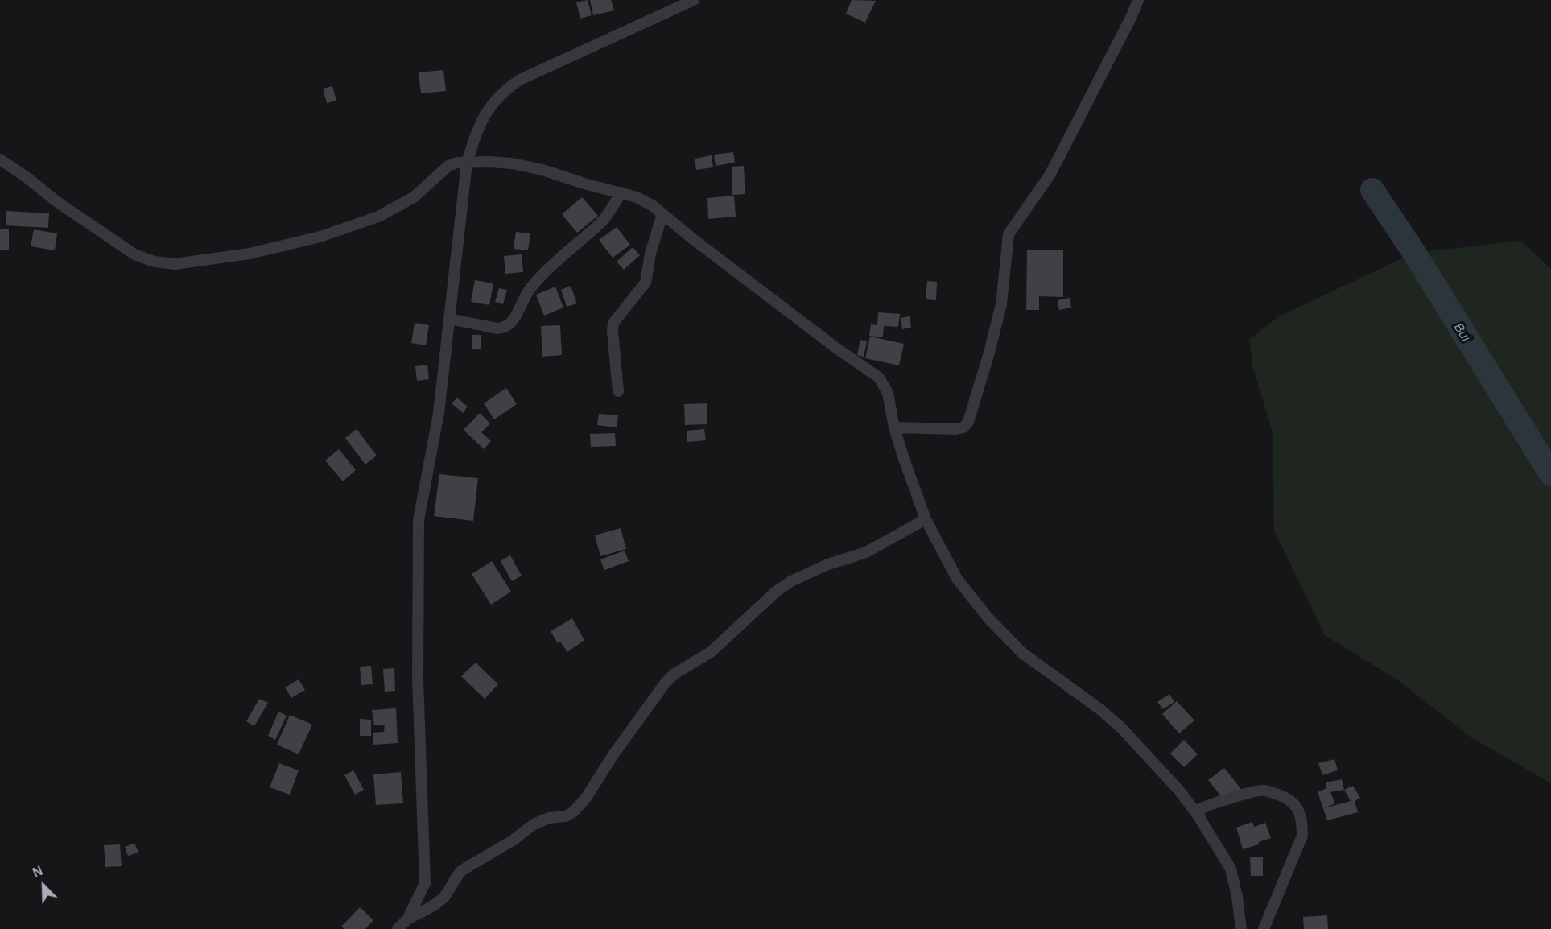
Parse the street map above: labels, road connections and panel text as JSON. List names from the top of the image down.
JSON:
{
  "water": ["Bui"],
  "north": "top left"
}
